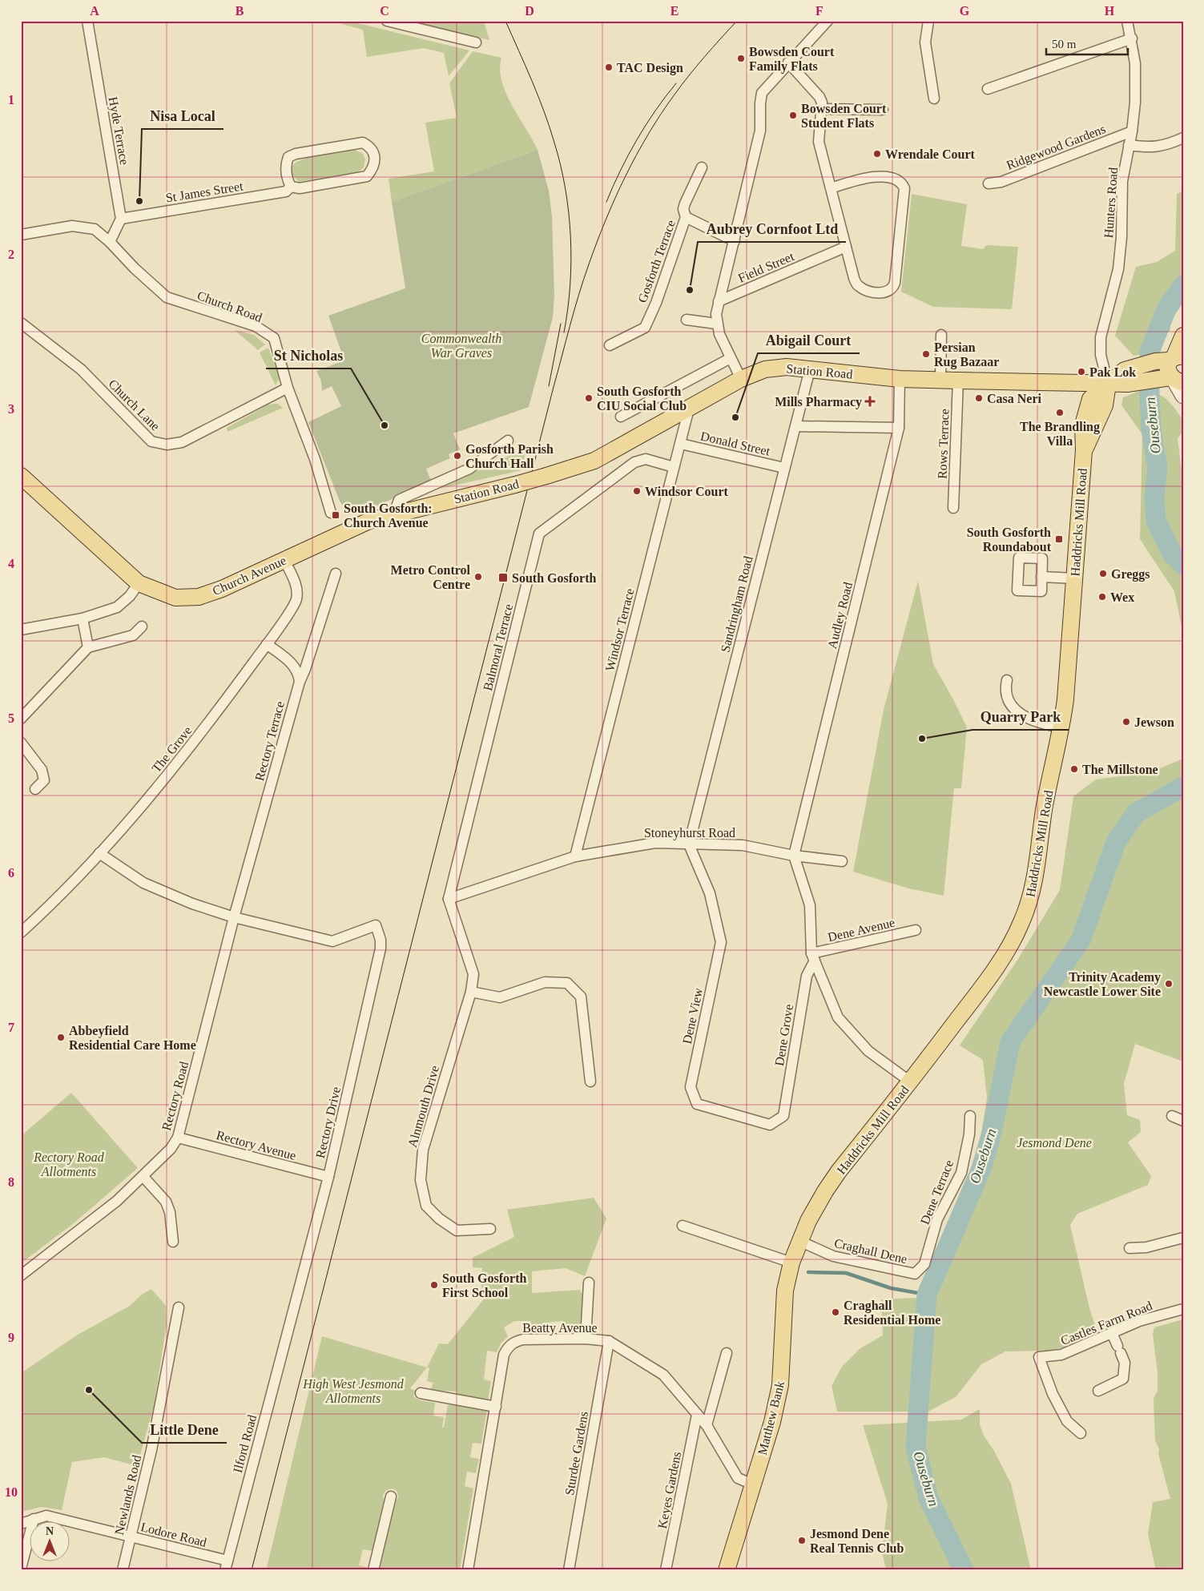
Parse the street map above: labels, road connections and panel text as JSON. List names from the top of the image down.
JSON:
{
  "streets": {
    "main road": [
      "Station Road",
      "Haddricks Mill Road",
      "Church Avenue",
      "Matthew Bank"
    ],
    "street": [
      "Hyde Terrace",
      "Ridgewood Gardens",
      "St James Street",
      "Hunters Road",
      "Gosforth Terrace",
      "Field Street",
      "Church Road",
      "Church Lane",
      "Donald Street",
      "Rows Terrace",
      "Sandringham Road",
      "Audley Road",
      "Windsor Terrace",
      "Balmoral Terrace",
      "Rectory Terrace",
      "The Grove",
      "Stoneyhurst Road",
      "Dene Avenue",
      "Dene View",
      "Dene Grove",
      "Rectory Road",
      "Alnmouth Drive",
      "Rectory Drive",
      "Rectory Avenue",
      "Dene Terrace",
      "Craghall Dene",
      "Castles Farm Road",
      "Beatty Avenue",
      "Ilford Road",
      "Sturdee Gardens",
      "Keyes Gardens",
      "Newlands Road",
      "Lodore Road"
    ]
  },
  "crossings": [
    ["Hyde Terrace", "St James Street"],
    ["Ridgewood Gardens", "Hunters Road"],
    ["Hunters Road", "Station Road"],
    ["Hunters Road", "Haddricks Mill Road"],
    ["Church Road", "Church Lane"],
    ["Station Road", "Rows Terrace"],
    ["Station Road", "Haddricks Mill Road"],
    ["Station Road", "Church Avenue"],
    ["Station Road", "Sandringham Road"],
    ["Station Road", "Audley Road"],
    ["Station Road", "Windsor Terrace"],
    ["Donald Street", "Sandringham Road"],
    ["Donald Street", "Windsor Terrace"],
    ["Haddricks Mill Road", "Craghall Dene"],
    ["Haddricks Mill Road", "Matthew Bank"],
    ["Church Avenue", "The Grove"],
    ["Sandringham Road", "Stoneyhurst Road"],
    ["Sandringham Road", "Dene View"],
    ["Audley Road", "Stoneyhurst Road"],
    ["Windsor Terrace", "Balmoral Terrace"],
    ["Windsor Terrace", "Stoneyhurst Road"],
    ["Balmoral Terrace", "Stoneyhurst Road"],
    ["Balmoral Terrace", "Alnmouth Drive"],
    ["Rectory Terrace", "Rectory Road"],
    ["Rectory Terrace", "Rectory Drive"],
    ["Stoneyhurst Road", "Dene View"],
    ["Stoneyhurst Road", "Alnmouth Drive"],
    ["Dene Avenue", "Dene Grove"],
    ["Dene View", "Dene Grove"],
    ["Rectory Road", "Rectory Drive"],
    ["Rectory Road", "Rectory Avenue"],
    ["Rectory Drive", "Rectory Avenue"],
    ["Rectory Drive", "Ilford Road"],
    ["Dene Terrace", "Craghall Dene"],
    ["Beatty Avenue", "Matthew Bank"],
    ["Beatty Avenue", "Sturdee Gardens"],
    ["Beatty Avenue", "Keyes Gardens"],
    ["Ilford Road", "Lodore Road"],
    ["Newlands Road", "Lodore Road"]
  ],
  "water": ["Ouseburn"],
  "parks": [
    "Commonwealth War Graves",
    "Jesmond Dene",
    "Rectory Road Allotments",
    "High West Jesmond Allotments"
  ],
  "places": {
    "other": [
      "Bowsden Court Family Flats",
      "TAC Design",
      "Bowsden Court Student Flats",
      "Wrendale Court",
      "Nisa Local",
      "Aubrey Cornfoot Ltd",
      "Persian Rug Bazaar",
      "Pak Lok",
      "South Gosforth CIU Social Club",
      "Casa Neri",
      "The Brandling Villa",
      "Abigail Court",
      "St Nicholas",
      "Gosforth Parish Church Hall",
      "Windsor Court",
      "Greggs",
      "Metro Control Centre",
      "Wex",
      "Jewson",
      "Quarry Park",
      "The Millstone",
      "Trinity Academy Newcastle Lower Site",
      "Abbeyfield Residential Care Home",
      "South Gosforth First School",
      "Craghall Residential Home",
      "Little Dene",
      "Jesmond Dene Real Tennis Club"
    ],
    "health": ["Mills Pharmacy"],
    "transit": ["South Gosforth: Church Avenue", "South Gosforth Roundabout", "South Gosforth"]
  },
  "scale_bar": "50 m",
  "north": "top",
  "grid": {
    "columns": [
      "A",
      "B",
      "C",
      "D",
      "E",
      "F",
      "G",
      "H"
    ],
    "rows": [
      "1",
      "2",
      "3",
      "4",
      "5",
      "6",
      "7",
      "8",
      "9",
      "10"
    ]
  }
}
